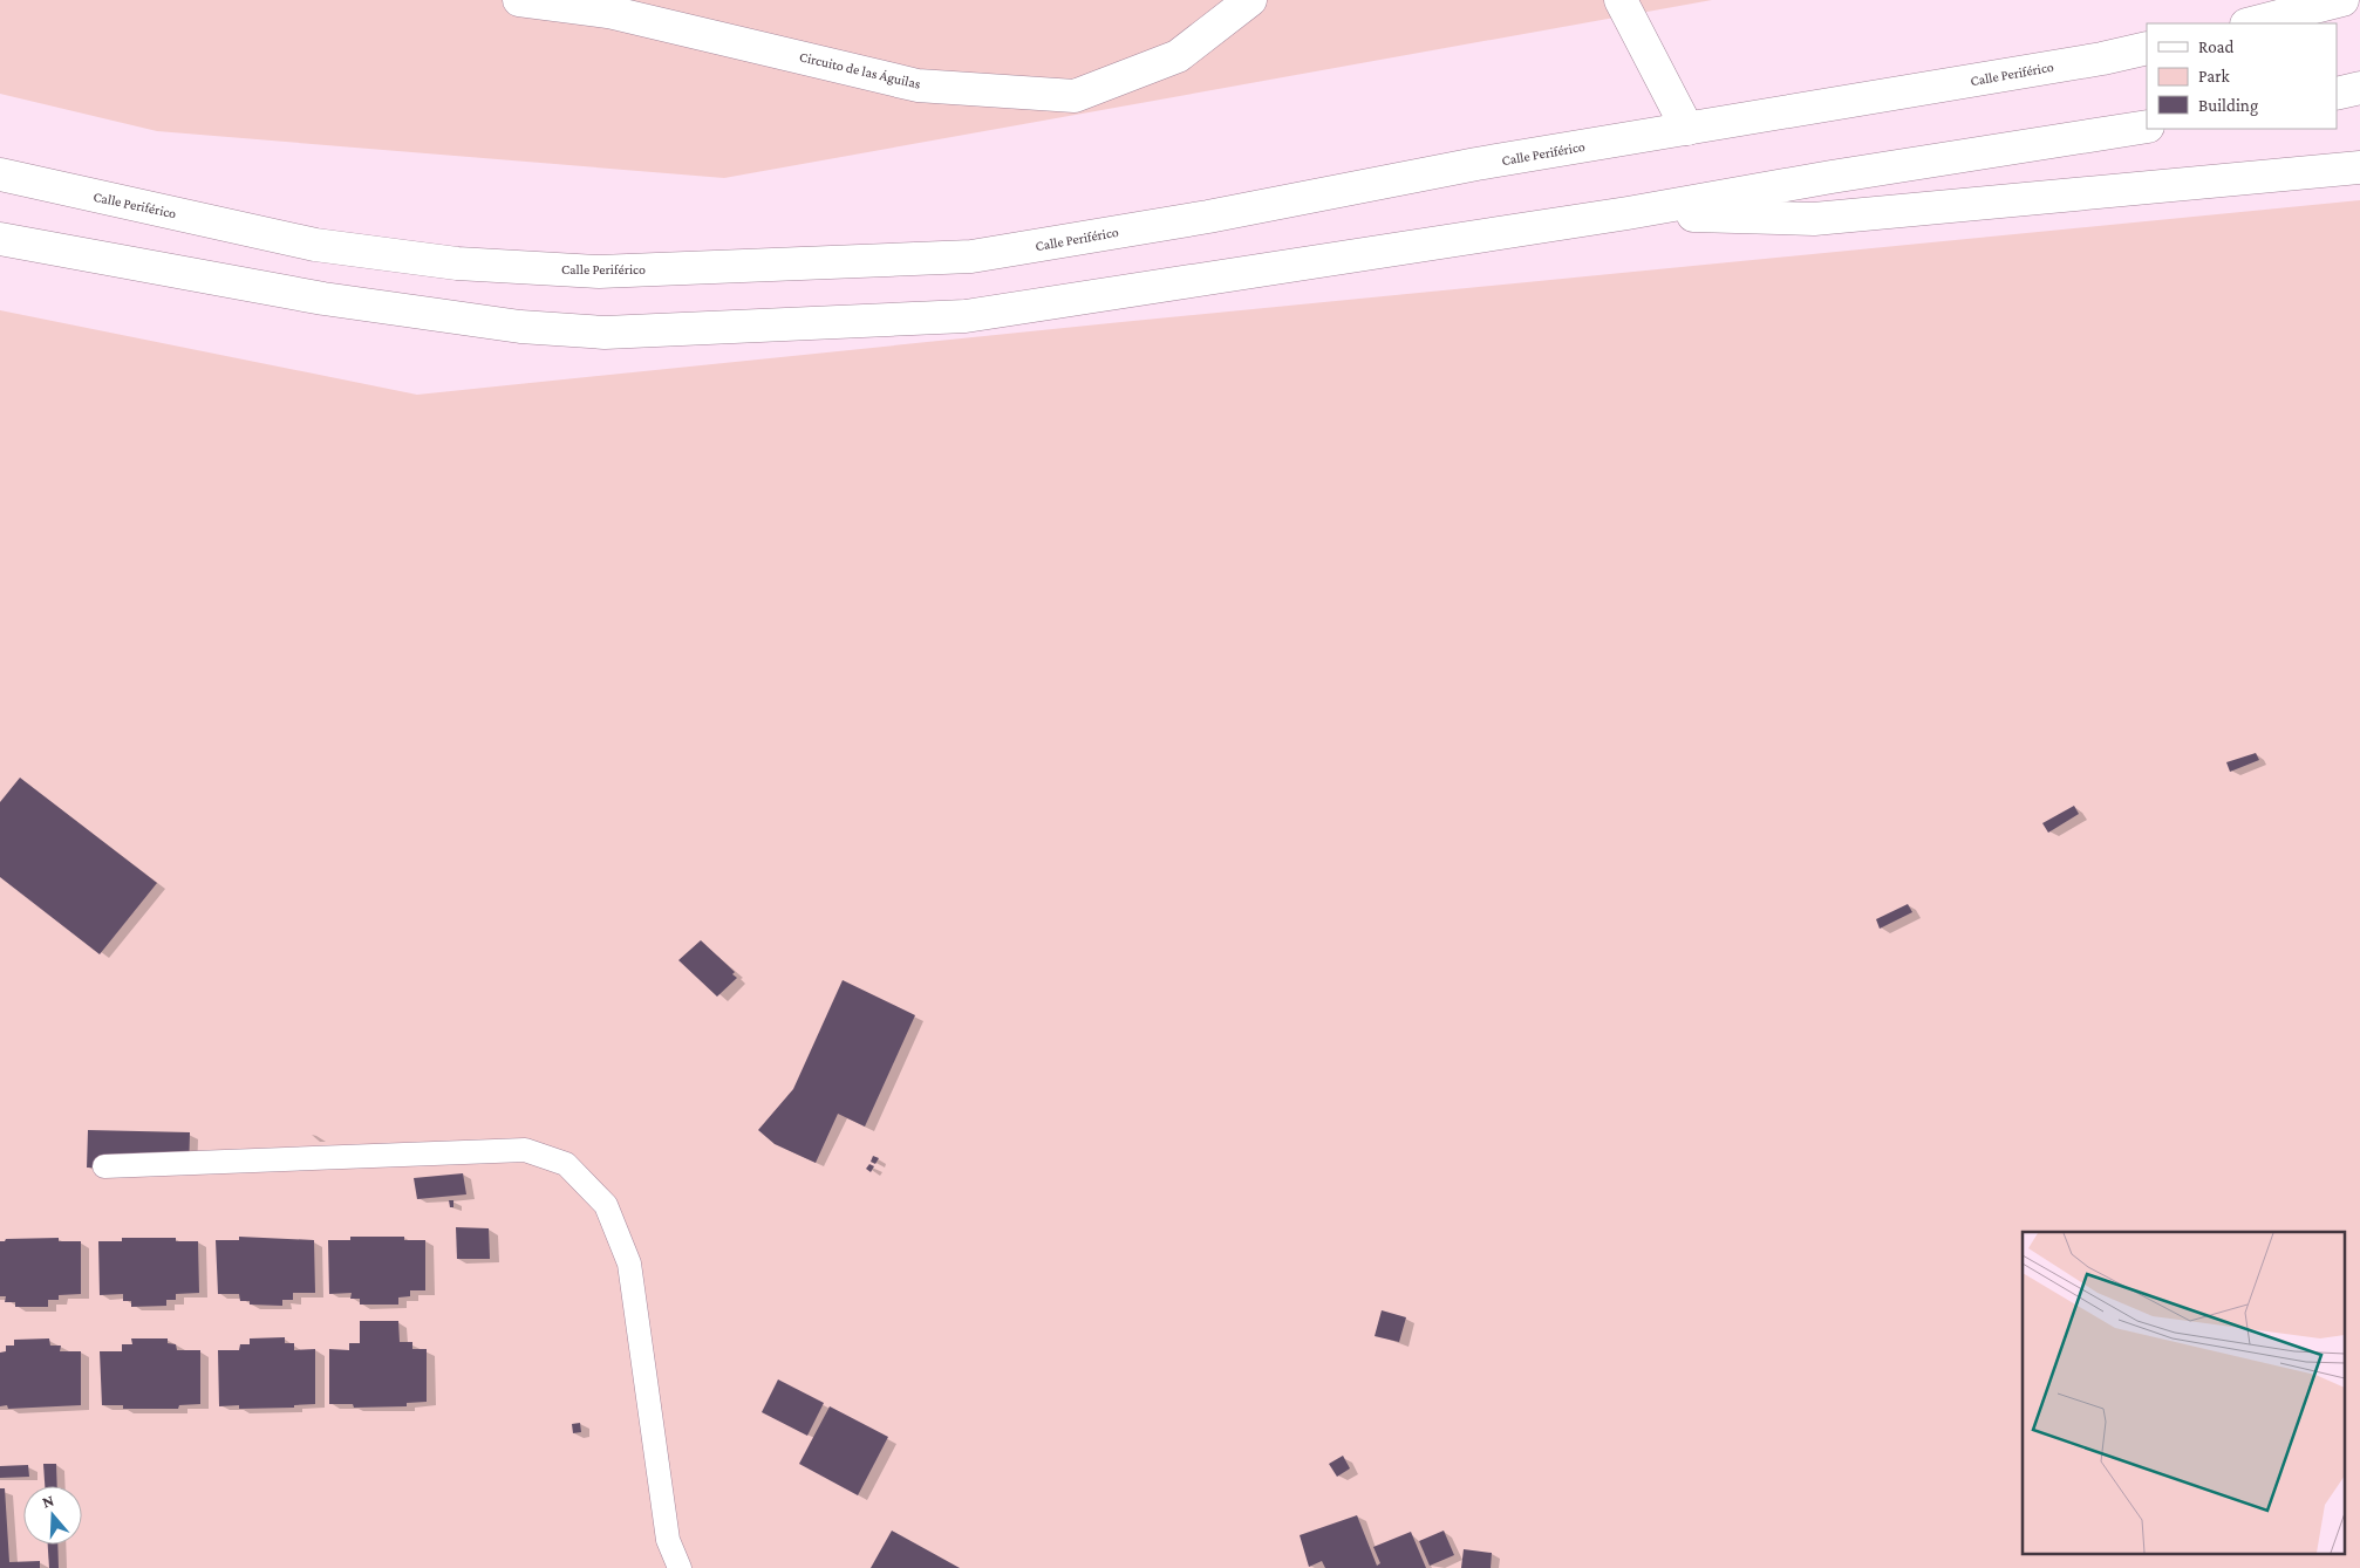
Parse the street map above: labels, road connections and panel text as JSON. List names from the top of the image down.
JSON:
{
  "streets": {
    "main road": ["Circuito de las Águilas", "Calle Periférico"]
  },
  "legend": ["Road", "Park", "Building"],
  "north": "top"
}
